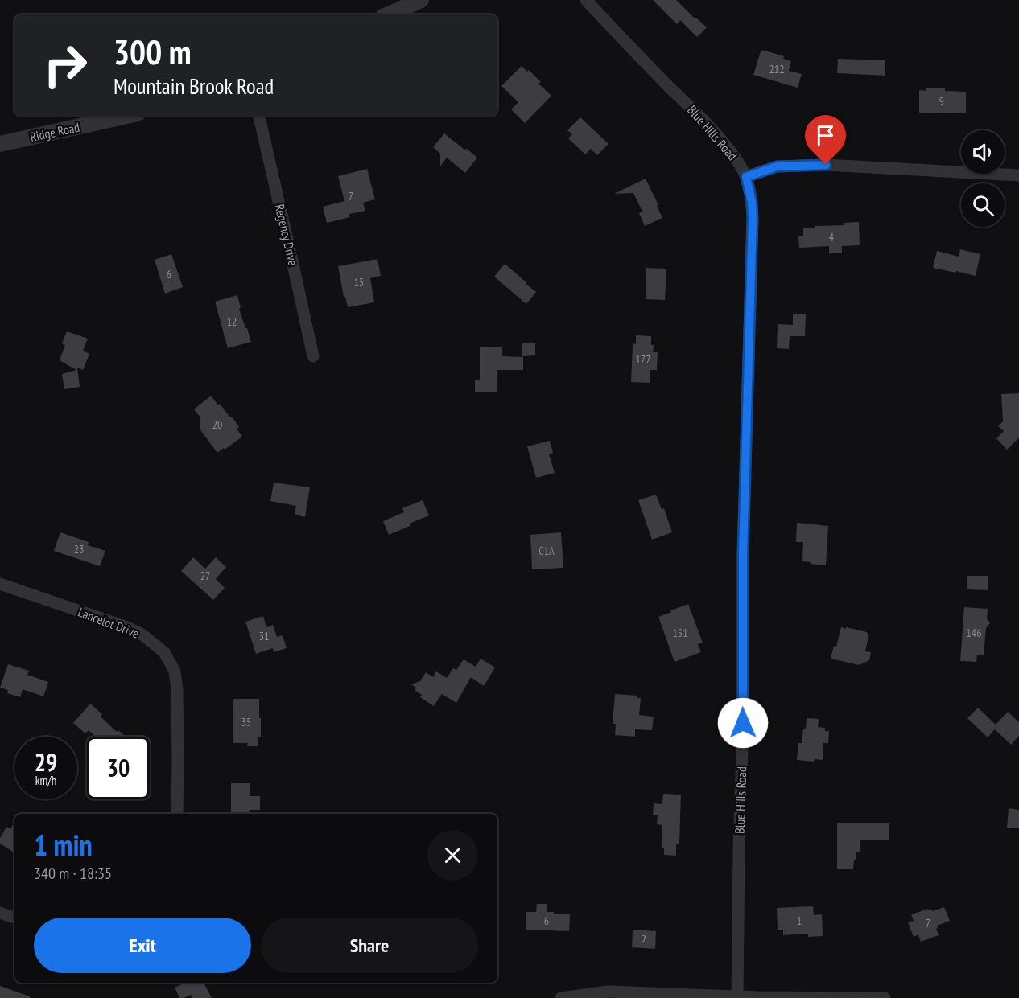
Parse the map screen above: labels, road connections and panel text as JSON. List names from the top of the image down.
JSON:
{
  "streets": {
    "street": [
      "Ridge Road",
      "Blue Hills Road",
      "Regency Drive",
      "Lancelot Drive"
    ]
  },
  "house_numbers": [
    "212",
    "9",
    "7",
    "4",
    "6",
    "15",
    "12",
    "177",
    "20",
    "23",
    "01A",
    "27",
    "151",
    "146",
    "31",
    "35",
    "6",
    "1",
    "7",
    "2"
  ],
  "page": {
    "turn": ["300 m", "Mountain Brook Road"],
    "speed": "29 km/h",
    "limit": "30",
    "heading": ["1 min", "340 m · 18:35"],
    "buttons": ["Exit", "Share"]
  }
}
